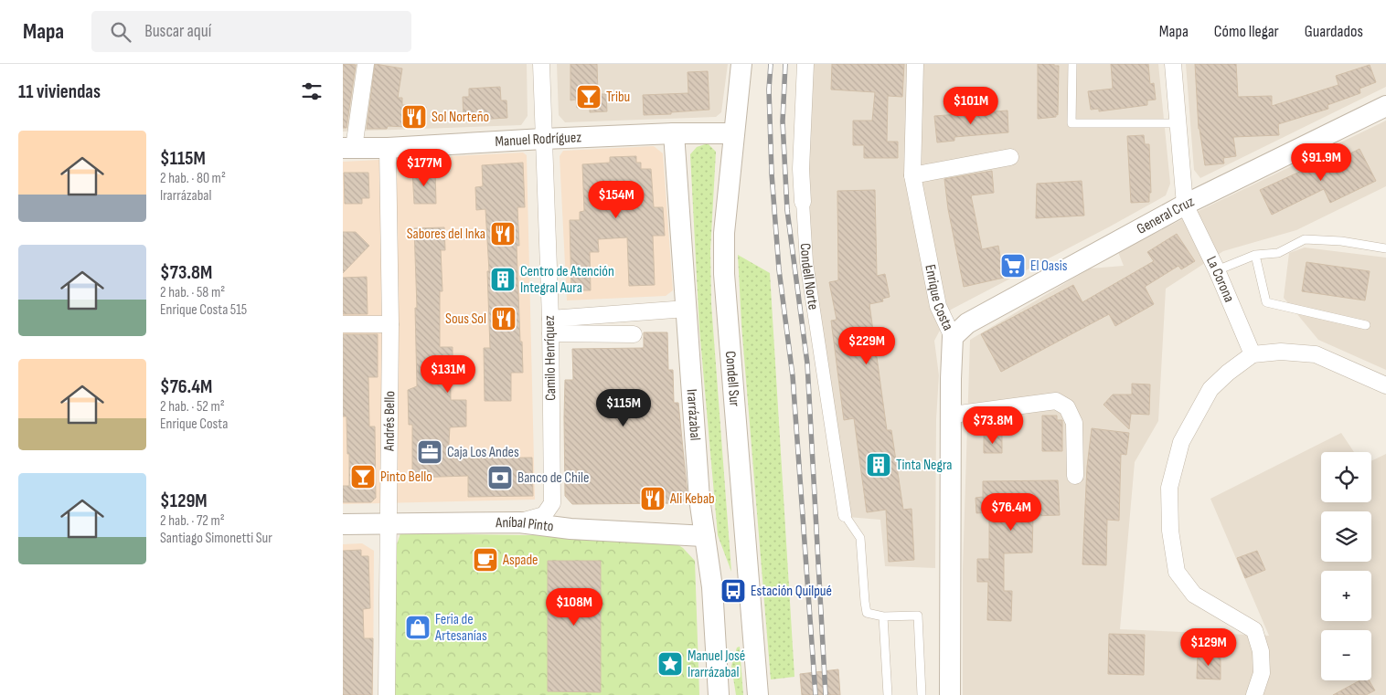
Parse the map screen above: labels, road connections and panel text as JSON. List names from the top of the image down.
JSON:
{
  "streets": {
    "street": [
      "Manuel Rodríguez",
      "General Cruz",
      "Condell Norte",
      "La Corona",
      "Enrique Costa",
      "Camilo Henríquez",
      "Condell Sur",
      "Irarrázabal",
      "Andrés Bello",
      "Aníbal Pinto"
    ]
  },
  "crossings": [
    ["Manuel Rodríguez", "Camilo Henríquez"],
    ["Manuel Rodríguez", "Condell Sur"],
    ["Manuel Rodríguez", "Irarrázabal"],
    ["Manuel Rodríguez", "Andrés Bello"],
    ["General Cruz", "La Corona"],
    ["General Cruz", "Enrique Costa"],
    ["Camilo Henríquez", "Aníbal Pinto"],
    ["Irarrázabal", "Aníbal Pinto"],
    ["Andrés Bello", "Aníbal Pinto"]
  ],
  "places": {
    "bar": ["Tribu", "Pinto Bello"],
    "restaurant": [
      "Sol Norteño",
      "Sabores del Inka",
      "Sous Sol",
      "Ali Kebab"
    ],
    "supermarket": ["El Oasis"],
    "building": ["Centro de Atención Integral Aura", "Tinta Negra"],
    "office": ["Caja Los Andes"],
    "bank": ["Banco de Chile"],
    "cafe": ["Aspade"],
    "bus stop": ["Estación Quilpué"],
    "shop": ["Feria de Artesanías"],
    "place": ["Manuel José Irarrázabal"]
  },
  "page": {
    "header": "Mapa",
    "search": "Buscar aquí",
    "nav": ["Mapa", "Cómo llegar", "Guardados"],
    "heading": "11 viviendas",
    "price": [
      "$101M",
      "$91.9M",
      "$177M",
      "$154M",
      "$229M",
      "$131M",
      "$115M",
      "$73.8M",
      "$76.4M",
      "$108M",
      "$129M"
    ],
    "list": [
      {
        "name": "$115M",
        "note": "2 hab. · 80 m² · Irarrázabal"
      },
      {
        "name": "$73.8M",
        "note": "2 hab. · 58 m² · Enrique Costa 515"
      },
      {
        "name": "$76.4M",
        "note": "2 hab. · 52 m² · Enrique Costa"
      },
      {
        "name": "$129M",
        "note": "2 hab. · 72 m² · Santiago Simonetti Sur"
      }
    ],
    "map_buttons": ["+", "−"]
  }
}
